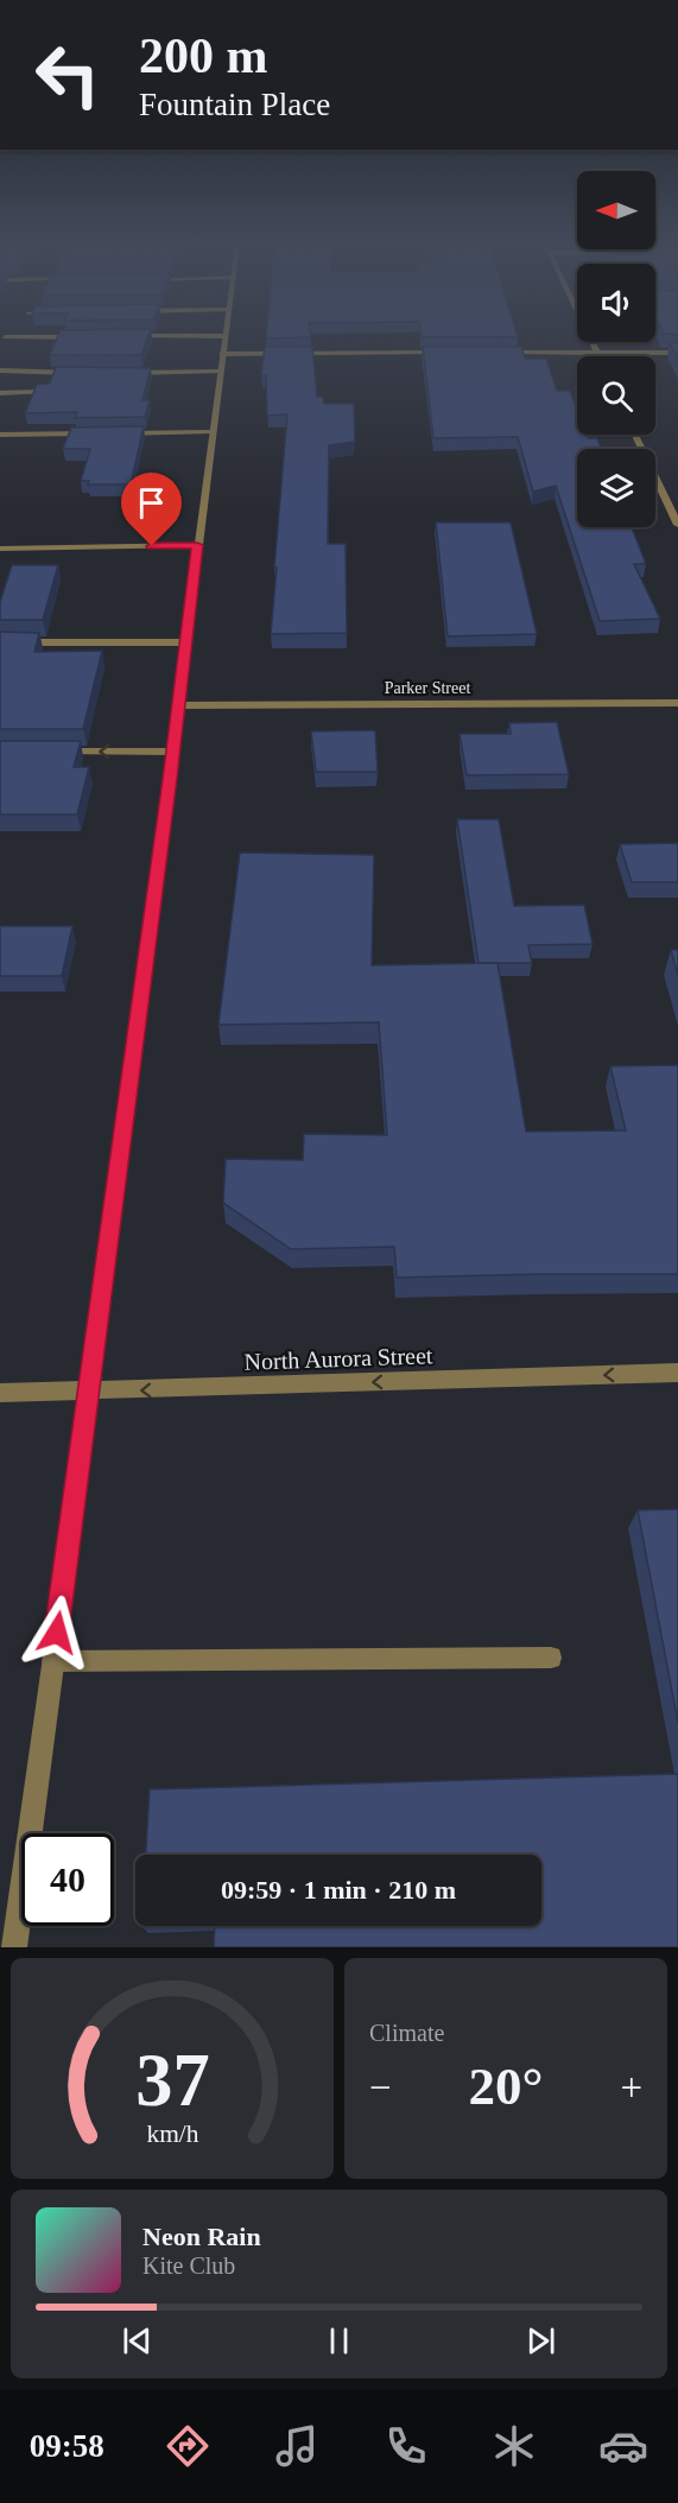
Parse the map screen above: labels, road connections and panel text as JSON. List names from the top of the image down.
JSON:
{
  "streets": {
    "street": ["Parker Street", "North Aurora Street"]
  },
  "one_way": ["North Aurora Street"],
  "north": "left",
  "page": {
    "turn": ["200 m", "Fountain Place"],
    "limit": "40",
    "trip": "09:59 · 1 min · 210 m",
    "tile": "Climate",
    "heat": ["−", "20°", "+"],
    "song": ["Neon Rain", "Kite Club"],
    "tabs": "09:58",
    "gauge": ["37", "km/h"]
  }
}
